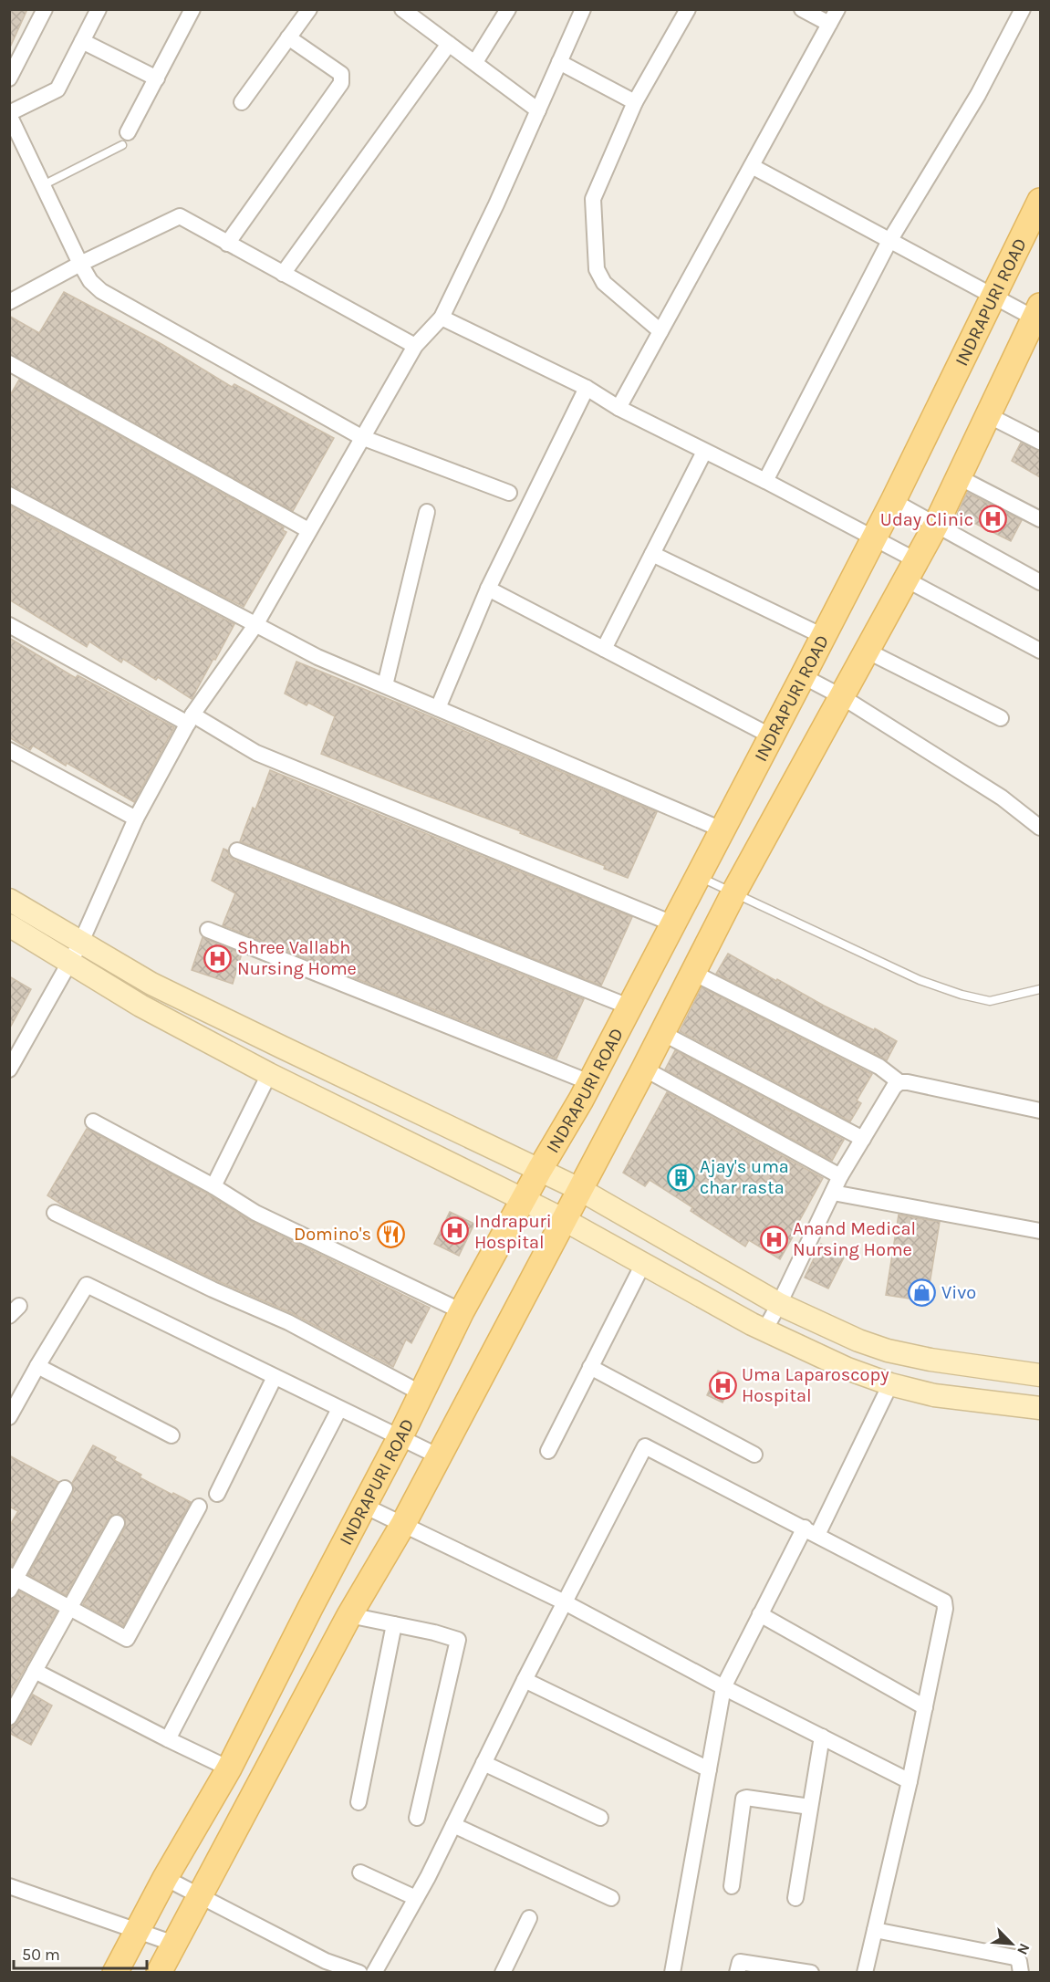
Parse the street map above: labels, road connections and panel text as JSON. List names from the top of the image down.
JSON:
{
  "streets": {
    "main road": ["INDRAPURI ROAD"]
  },
  "places": {
    "hospital": [
      "Uday Clinic",
      "Shree Vallabh Nursing Home",
      "Indrapuri Hospital",
      "Anand Medical Nursing Home",
      "Uma Laparoscopy Hospital"
    ],
    "building": ["Ajay's uma char rasta"],
    "restaurant": ["Domino's"],
    "shop": ["Vivo"]
  },
  "scale_bar": "50 m",
  "north": "bottom right"
}
